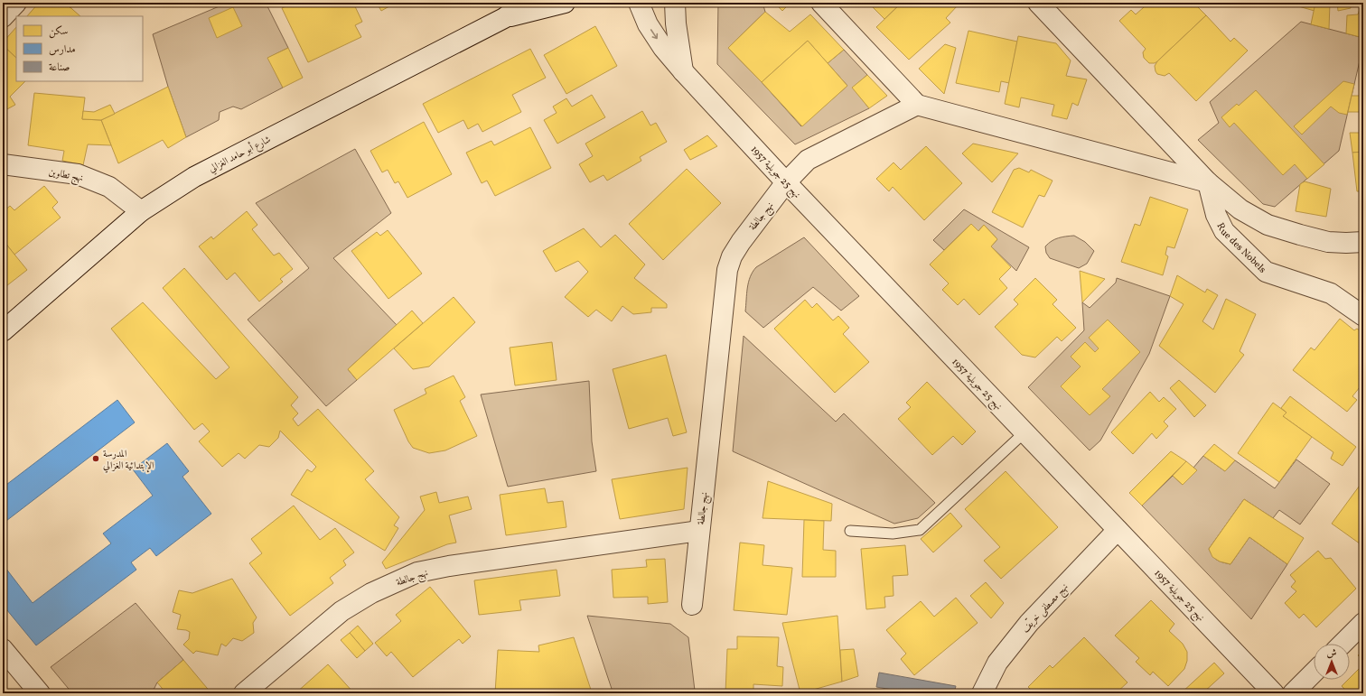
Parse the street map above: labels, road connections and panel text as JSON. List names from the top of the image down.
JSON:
{
  "streets": {
    "street": [
      "شارع أبو حامد الغزالي",
      "نهج 25 جويلية 1957",
      "نهج تطاوين",
      "نهج جالطة",
      "Rue des Nobels",
      "نهج مصطفى خريّف"
    ]
  },
  "crossings": [
    ["شارع أبو حامد الغزالي", "نهج تطاوين"],
    ["نهج 25 جويلية 1957", "نهج جالطة"],
    ["نهج 25 جويلية 1957", "نهج مصطفى خريّف"]
  ],
  "places": ["المدرسة الإبتدائية الغزالي"],
  "legend": ["سكن", "مدارس", "صناعة"],
  "north": "top"
}
